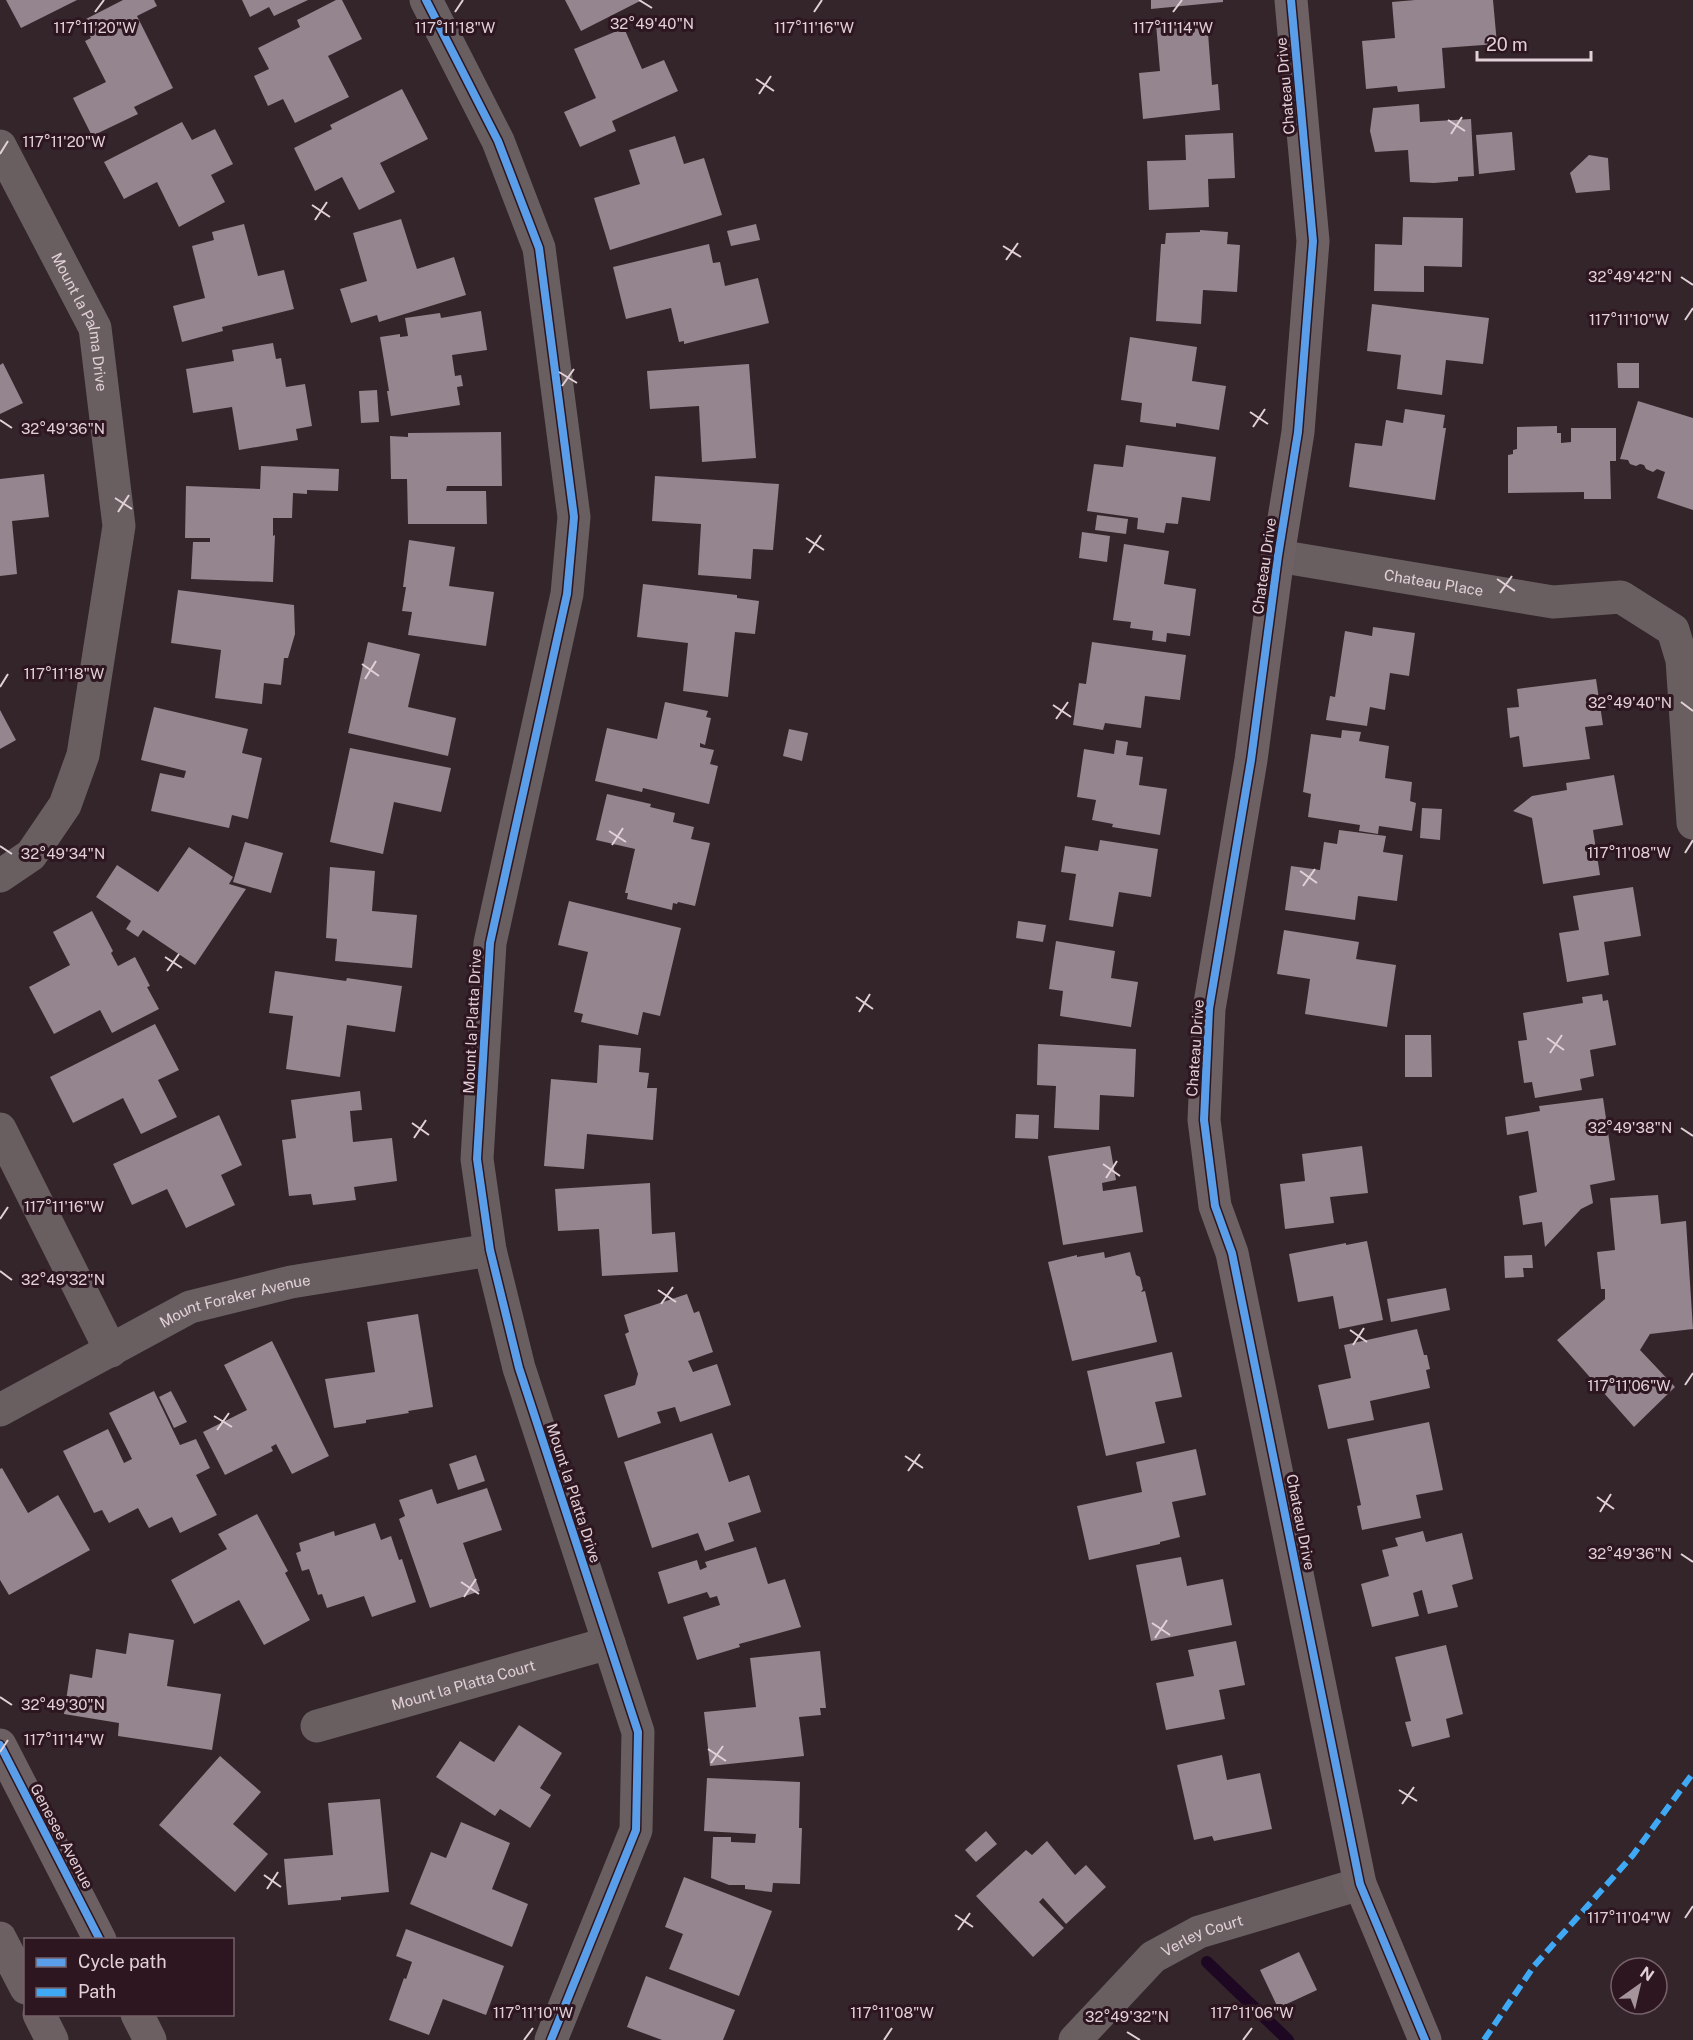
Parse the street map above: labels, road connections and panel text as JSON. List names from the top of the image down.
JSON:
{
  "streets": {
    "main road": ["Genesee Avenue"],
    "street": [
      "Chateau Drive",
      "Mount la Palma Drive",
      "Chateau Place",
      "Mount la Platta Drive",
      "Mount Foraker Avenue",
      "Mount la Platta Court",
      "Verley Court"
    ]
  },
  "crossings": [
    ["Chateau Drive", "Chateau Place"],
    ["Chateau Drive", "Verley Court"],
    ["Mount la Platta Drive", "Mount Foraker Avenue"],
    ["Mount la Platta Drive", "Mount la Platta Court"]
  ],
  "legend": ["Cycle path", "Path"],
  "scale_bar": "20 m",
  "north": "top right",
  "coordinates": [
    "32°49'40\"N",
    "117°11'20\"W",
    "117°11'18\"W",
    "117°11'16\"W",
    "117°11'14\"W",
    "32°49'42\"N",
    "117°11'10\"W",
    "32°49'36\"N",
    "117°11'08\"W",
    "32°49'34\"N",
    "32°49'38\"N",
    "32°49'32\"N",
    "117°11'06\"W",
    "32°49'30\"N",
    "117°11'04\"W"
  ]
}
